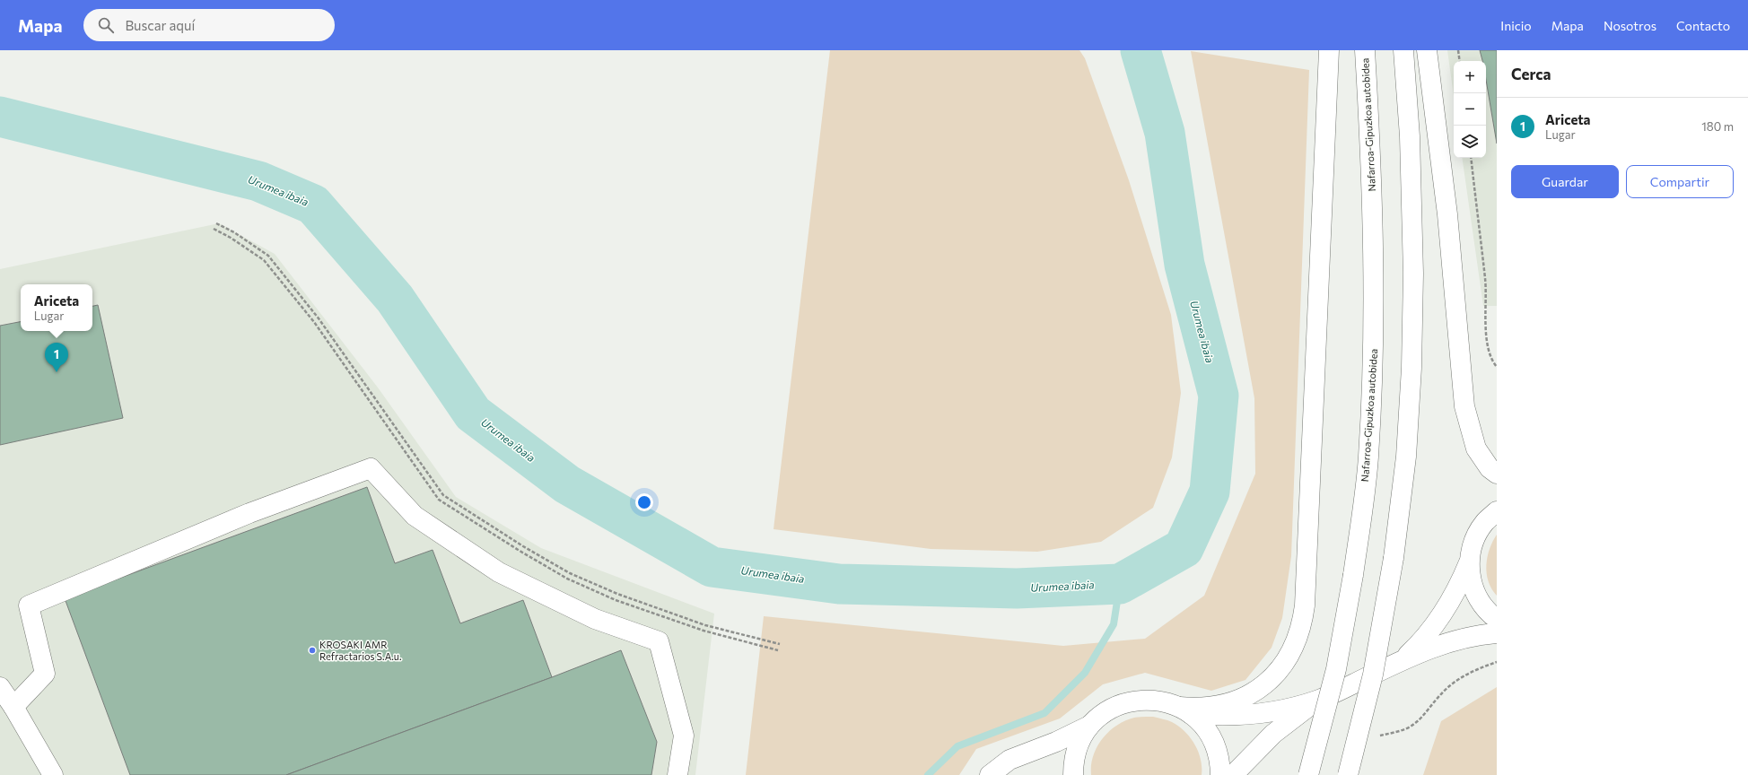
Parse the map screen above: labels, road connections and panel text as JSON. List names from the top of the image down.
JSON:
{
  "streets": {
    "main road": ["Nafarroa-Gipuzkoa autobidea"]
  },
  "water": ["Urumea ibaia"],
  "places": ["KROSAKI AMR Refractarios S.A.u."],
  "page": {
    "header": "Mapa",
    "search": "Buscar aquí",
    "nav": [
      "Inicio",
      "Mapa",
      "Nosotros",
      "Contacto"
    ],
    "heading": "Cerca",
    "map_buttons": ["+", "−"],
    "list": [
      {
        "mark": "1",
        "name": "Ariceta",
        "note": "Lugar",
        "value": "180 m"
      }
    ],
    "buttons": ["Guardar", "Compartir"],
    "popup": ["Ariceta", "Lugar"],
    "pins": "1"
  }
}
